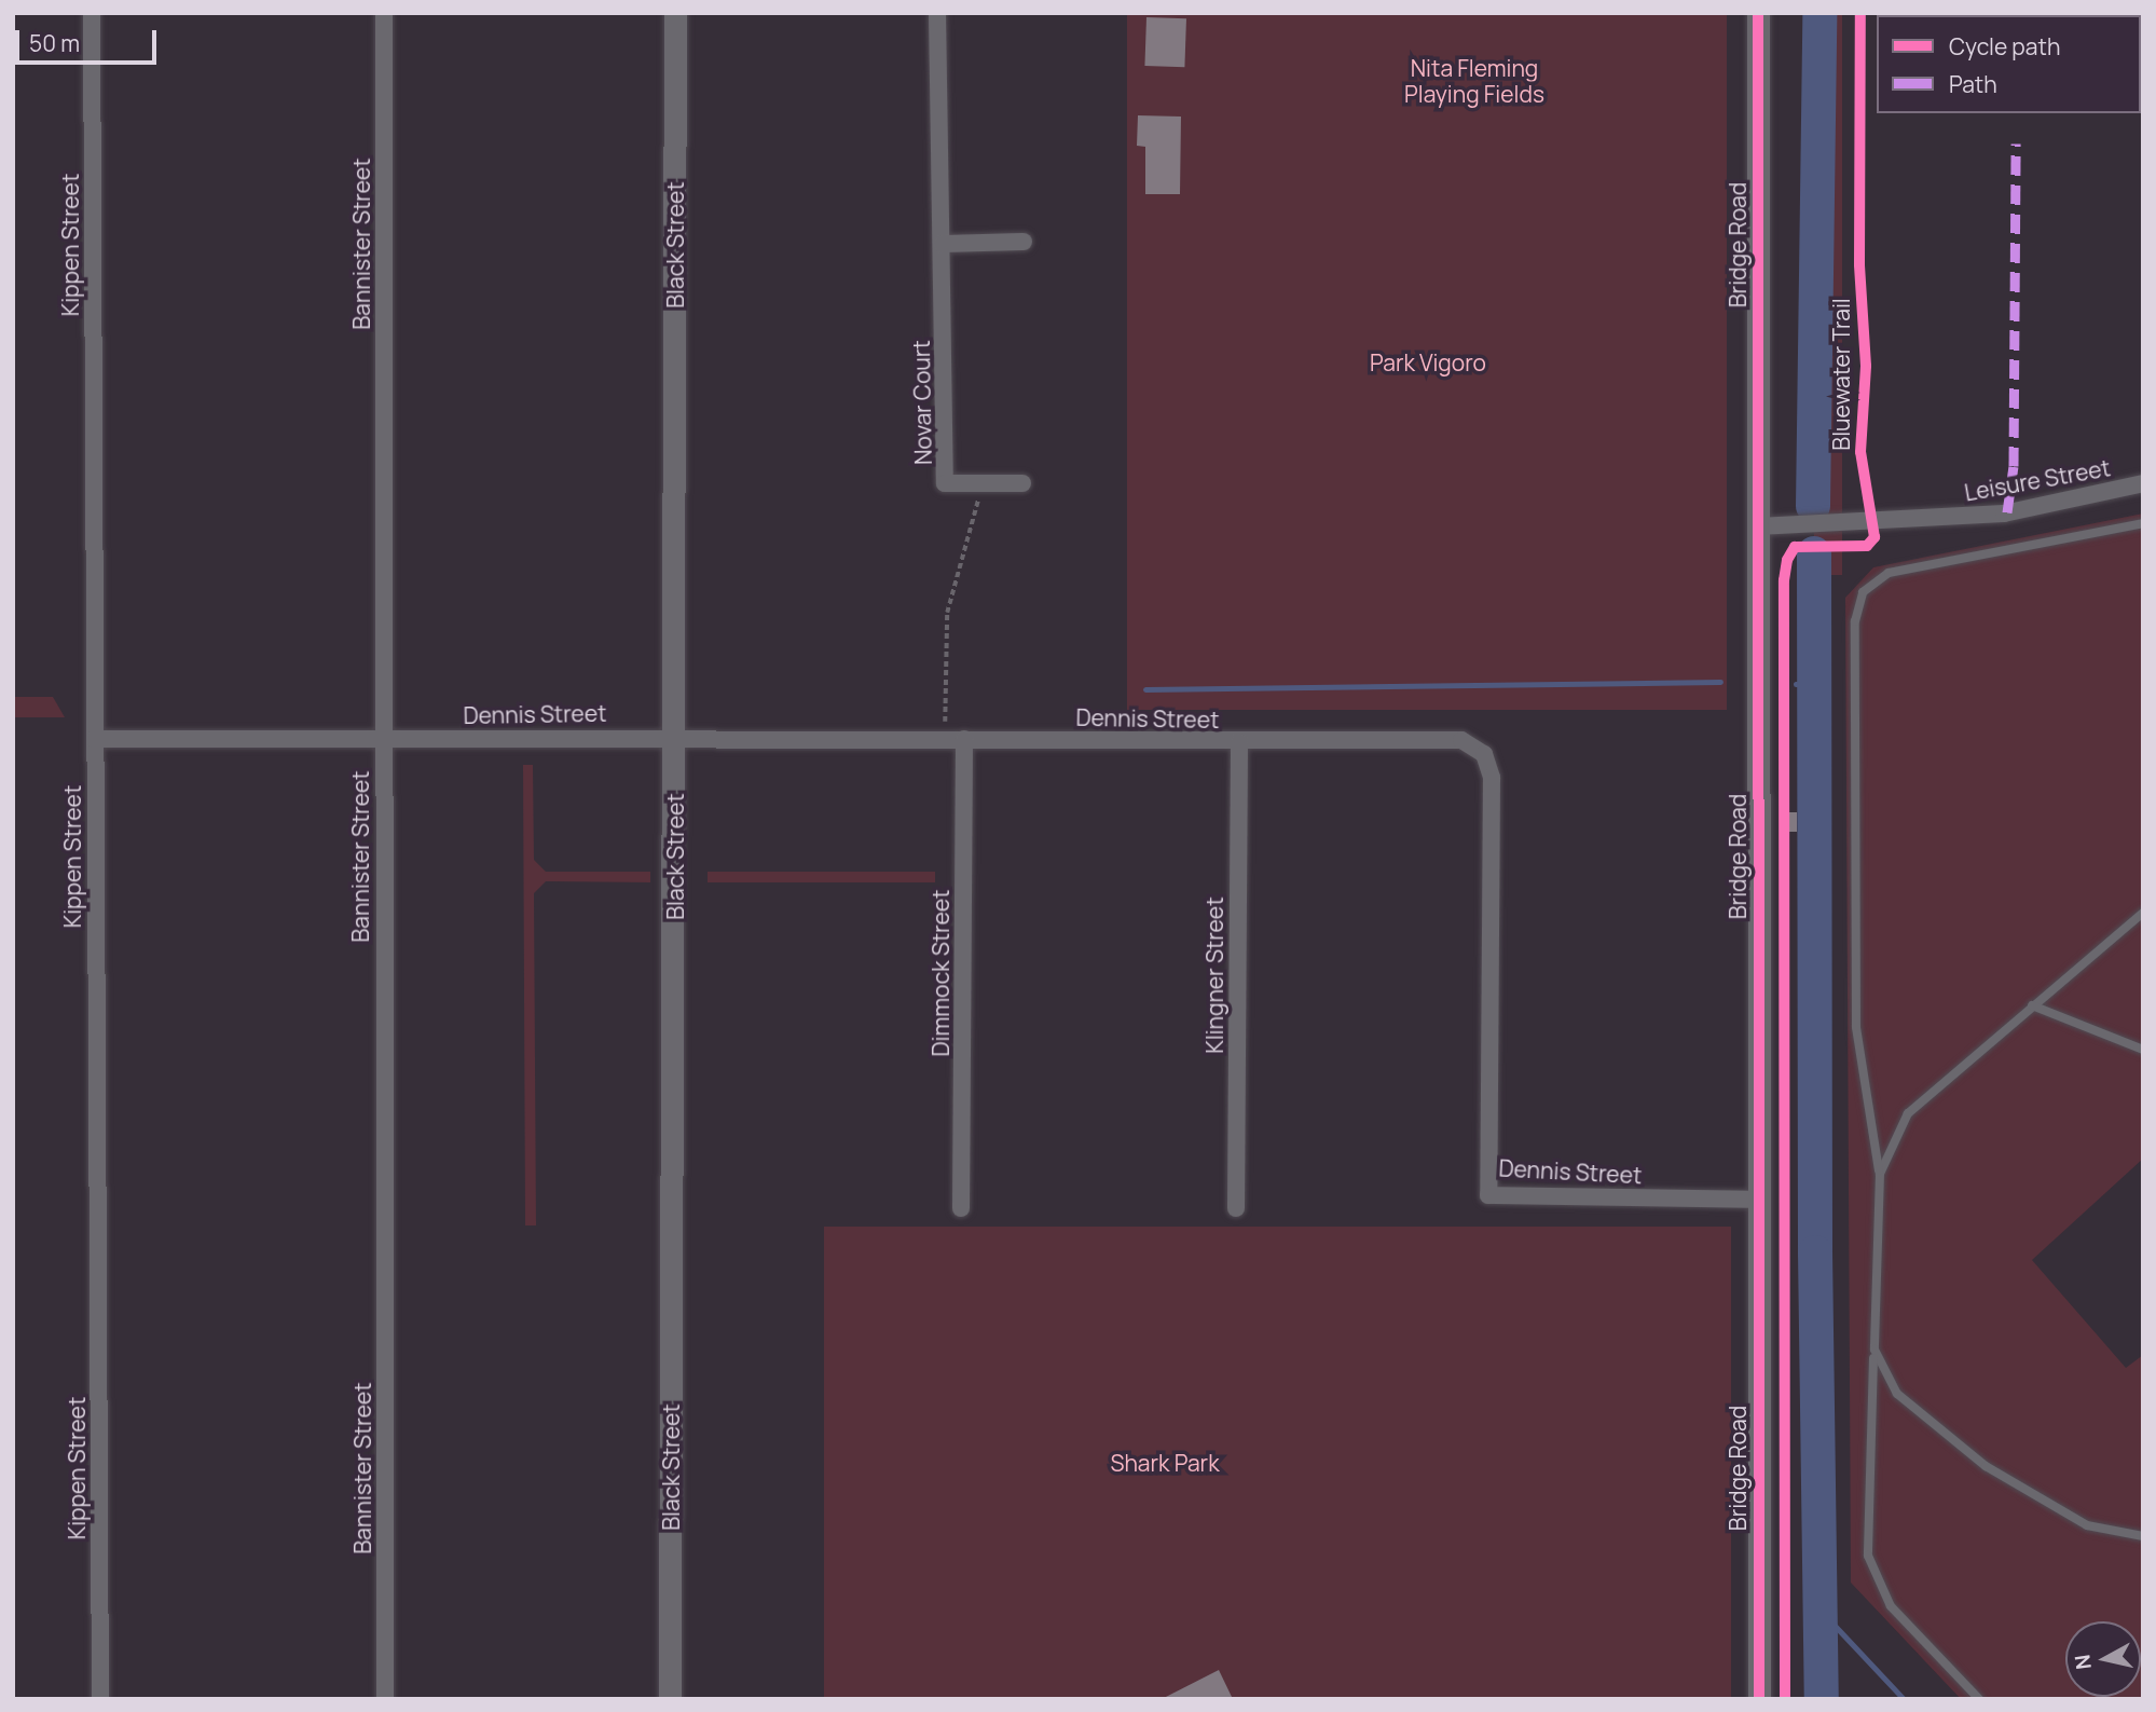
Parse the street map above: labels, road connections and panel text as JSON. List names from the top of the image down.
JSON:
{
  "streets": {
    "street": [
      "Bannister Street",
      "Kippen Street",
      "Black Street",
      "Bridge Road",
      "Novar Court",
      "Leisure Street",
      "Dennis Street",
      "Dimmock Street",
      "Klingner Street"
    ],
    "cycle path": ["Bluewater Trail"]
  },
  "crossings": [
    ["Bannister Street", "Dennis Street"],
    ["Kippen Street", "Dennis Street"],
    ["Black Street", "Dennis Street"],
    ["Bridge Road", "Leisure Street"],
    ["Bridge Road", "Dennis Street"],
    ["Dennis Street", "Dimmock Street"],
    ["Dennis Street", "Klingner Street"]
  ],
  "parks": ["Nita Fleming Playing Fields", "Park Vigoro", "Shark Park"],
  "legend": ["Cycle path", "Path"],
  "scale_bar": "50 m",
  "north": "left"
}
